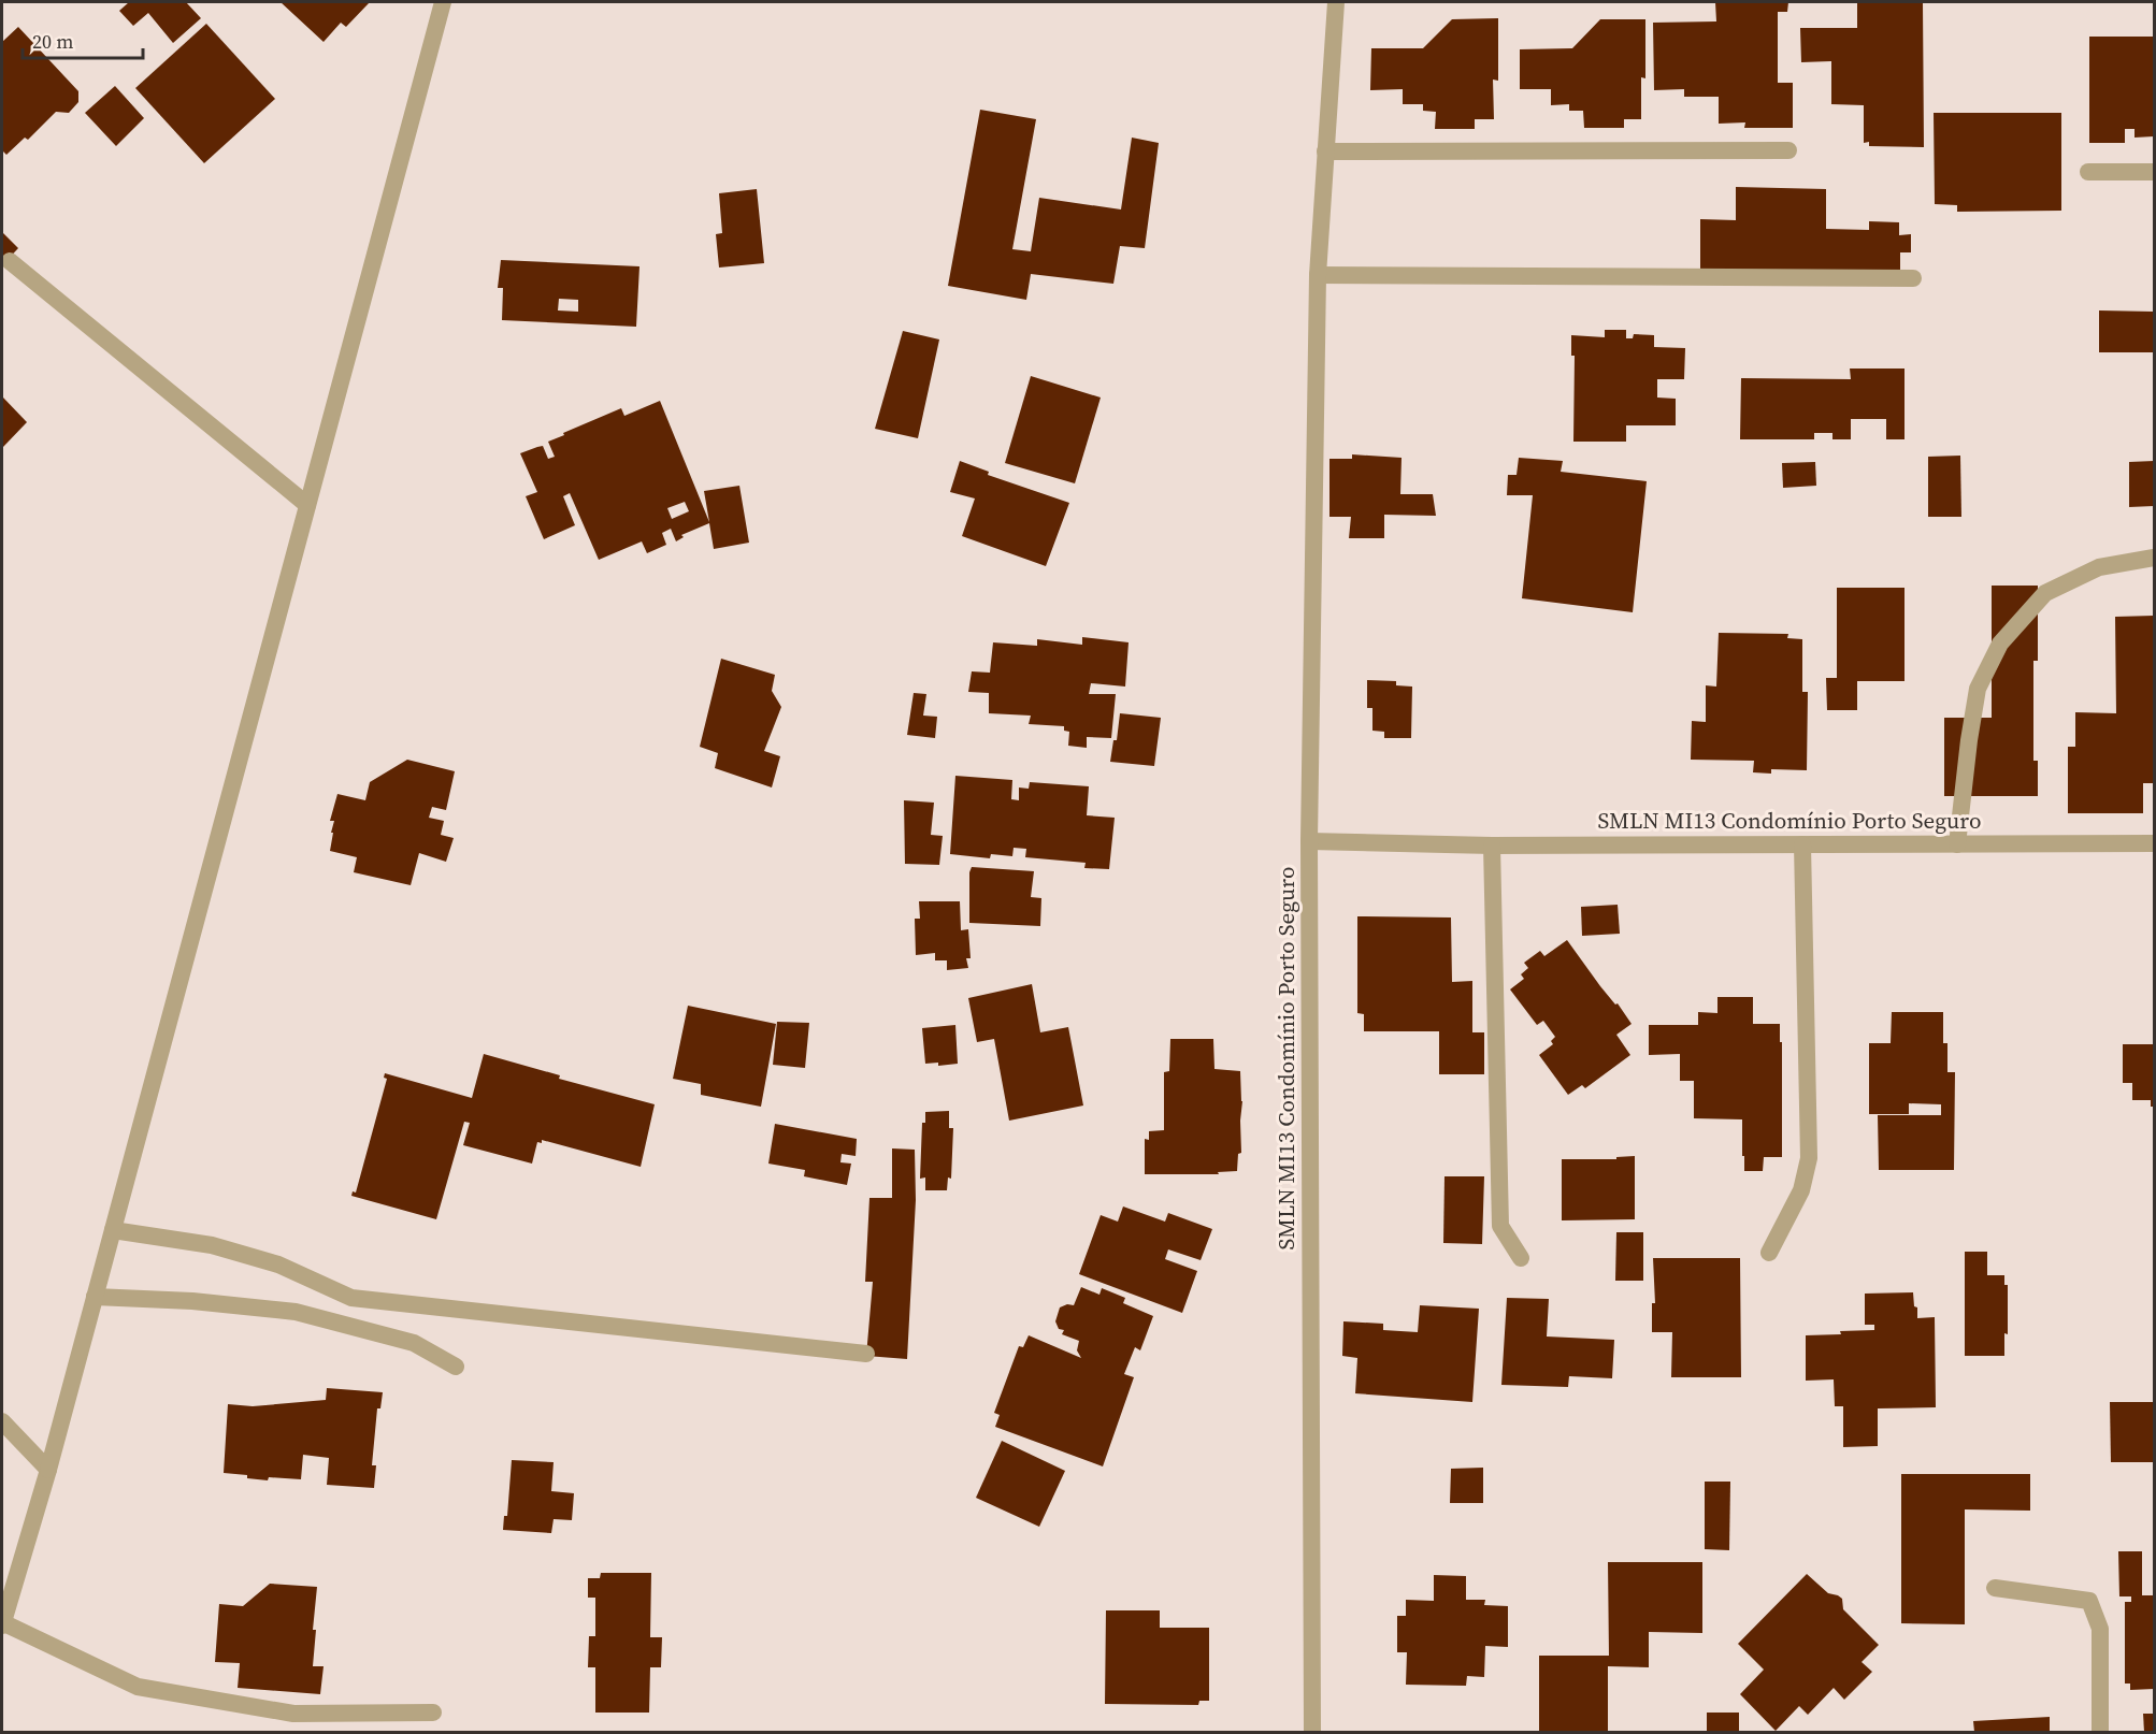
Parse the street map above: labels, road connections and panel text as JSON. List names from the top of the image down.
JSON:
{
  "streets": {
    "street": ["SMLN MI13 Condomínio Porto Seguro"]
  },
  "scale_bar": "20 m"
}
